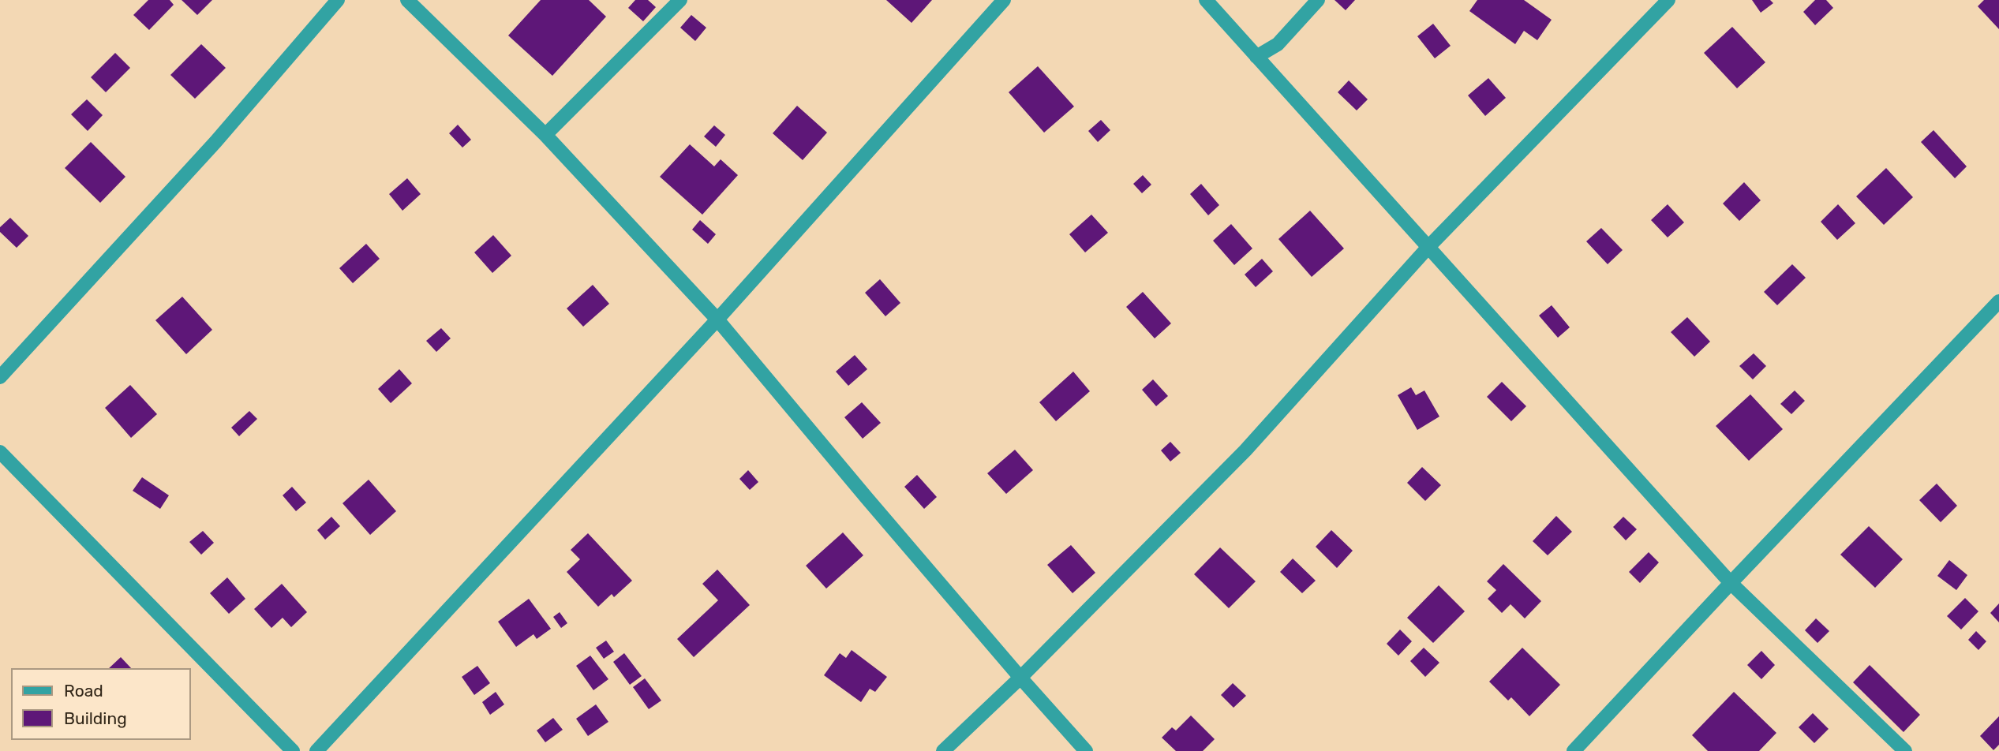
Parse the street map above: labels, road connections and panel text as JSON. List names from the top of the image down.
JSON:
{
  "legend": ["Road", "Building"]
}
